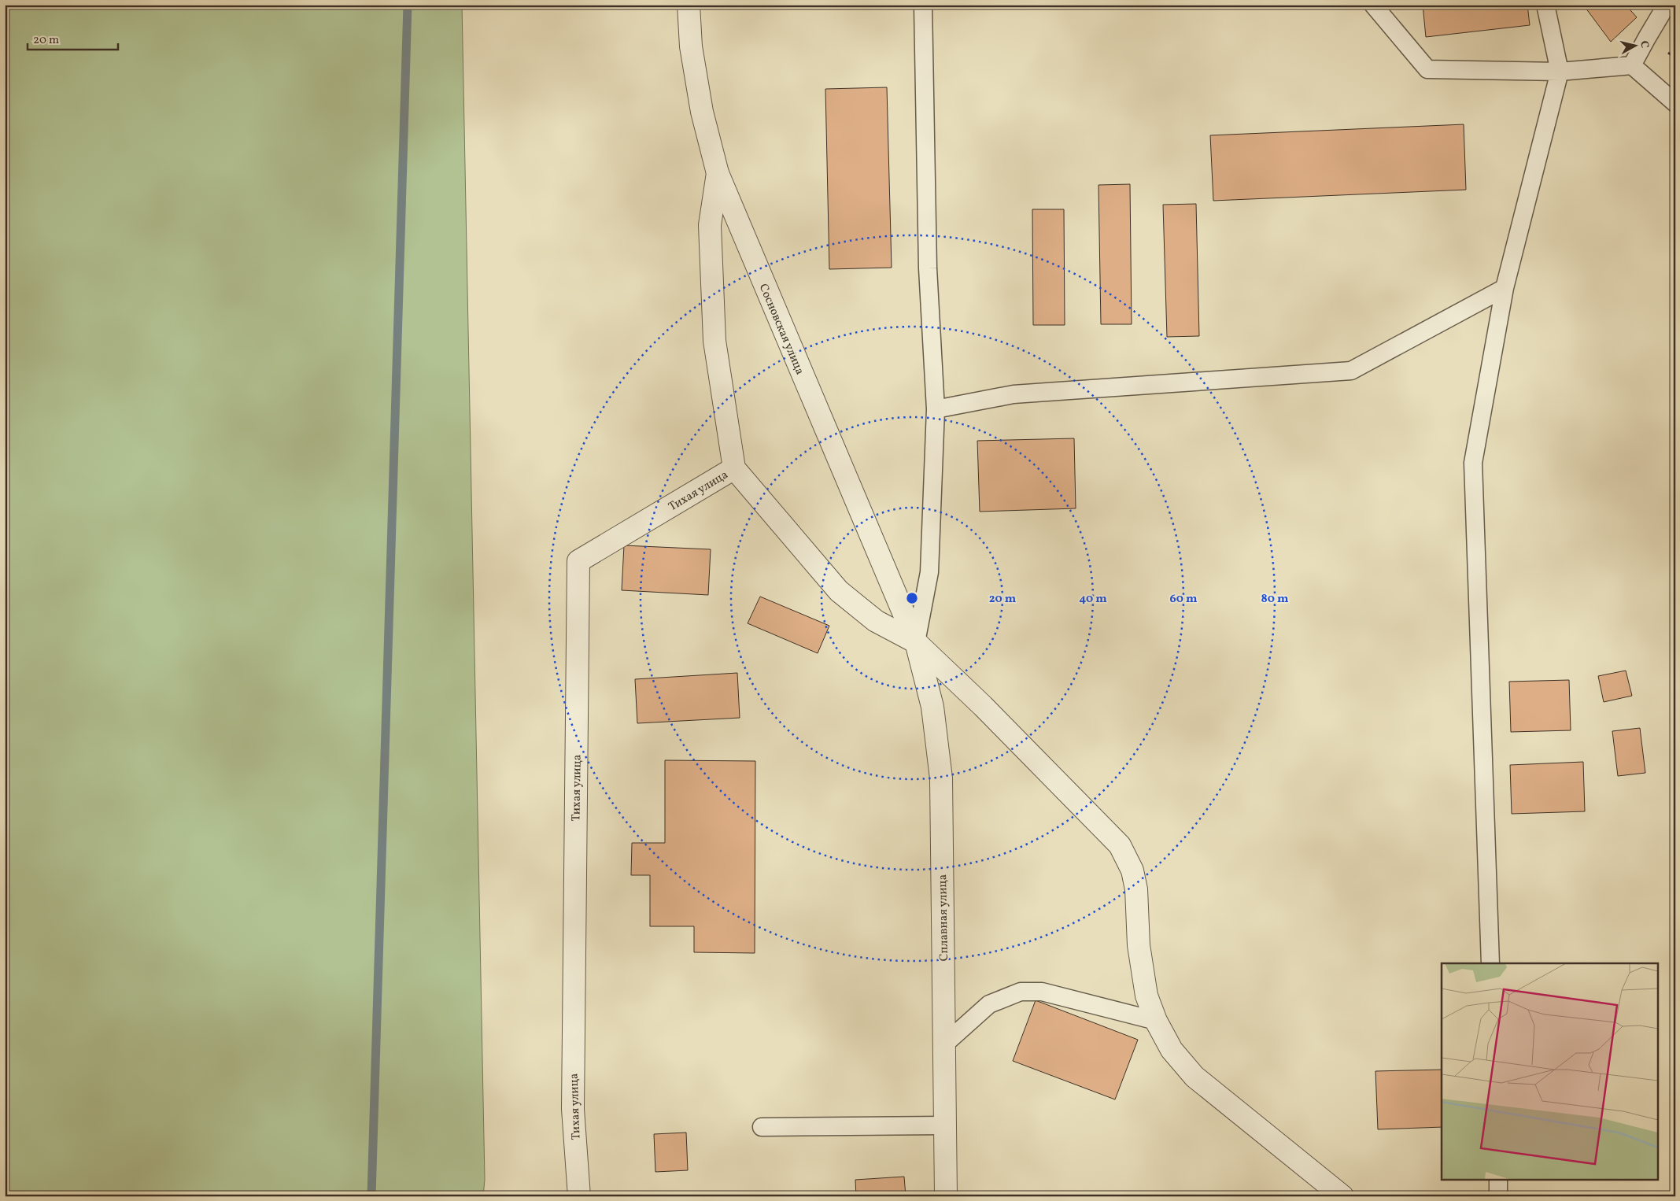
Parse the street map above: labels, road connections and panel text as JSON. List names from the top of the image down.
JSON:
{
  "streets": {
    "street": ["Сосновская улица", "Тихая улица", "Сплавная улица"]
  },
  "crossings": [
    ["Сосновская улица", "Сплавная улица"]
  ],
  "scale_bar": "20 m",
  "north": "right",
  "rings": [
    "20 m",
    "40 m",
    "60 m",
    "80 m"
  ]
}
